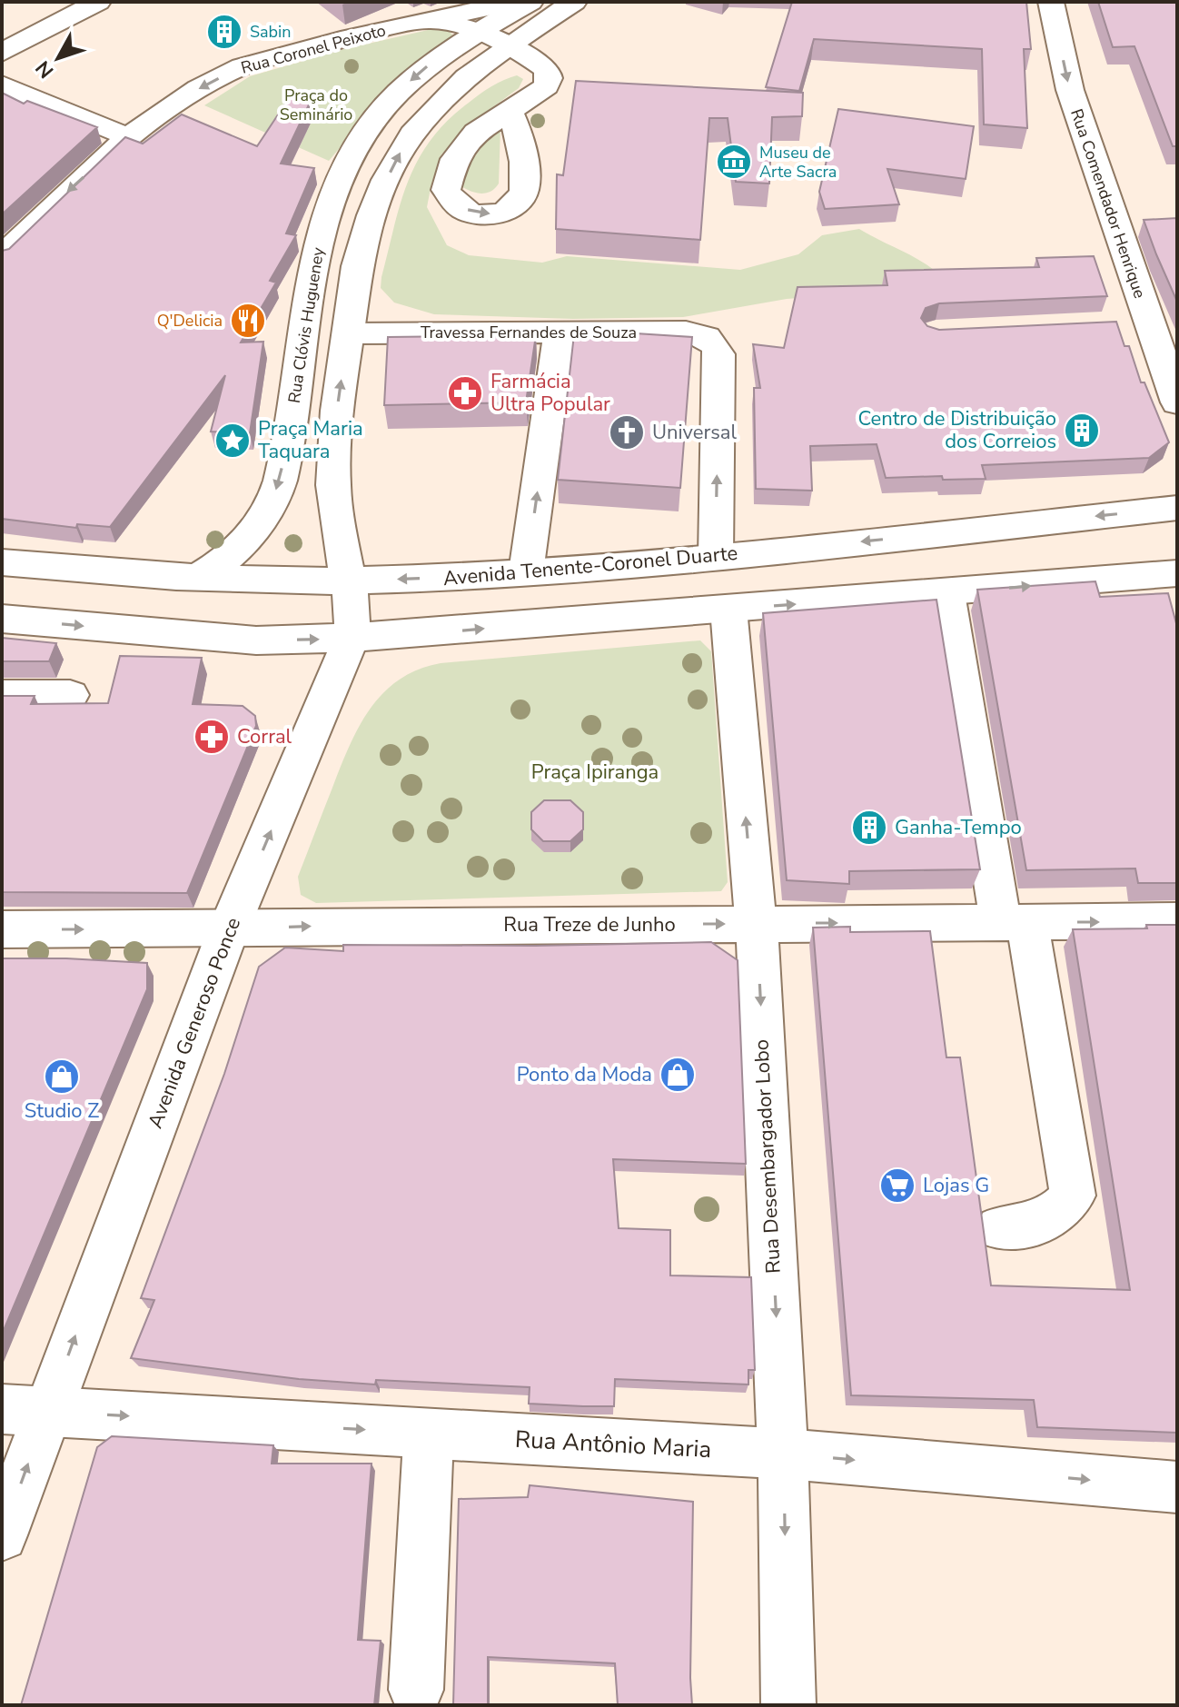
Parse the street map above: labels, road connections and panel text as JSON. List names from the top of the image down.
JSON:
{
  "streets": {
    "street": [
      "Rua Coronel Peixoto",
      "Rua Comendador Henrique",
      "Rua Clóvis Hugueney",
      "Travessa Fernandes de Souza",
      "Avenida Tenente-Coronel Duarte",
      "Rua Treze de Junho",
      "Avenida Generoso Ponce",
      "Rua Desembargador Lobo",
      "Rua Antônio Maria"
    ]
  },
  "crossings": [
    ["Rua Clóvis Hugueney", "Avenida Tenente-Coronel Duarte"],
    ["Travessa Fernandes de Souza", "Avenida Tenente-Coronel Duarte"],
    ["Rua Treze de Junho", "Avenida Generoso Ponce"],
    ["Rua Treze de Junho", "Rua Desembargador Lobo"],
    ["Avenida Generoso Ponce", "Rua Antônio Maria"],
    ["Rua Desembargador Lobo", "Rua Antônio Maria"]
  ],
  "one_way": [
    "Rua Coronel Peixoto",
    "Rua Comendador Henrique",
    "Avenida Generoso Ponce",
    "Rua Antônio Maria"
  ],
  "parks": ["Praça do Seminário", "Praça Ipiranga"],
  "places": {
    "building": ["Sabin", "Centro de Distribuição dos Correios", "Ganha-Tempo"],
    "museum": ["Museu de Arte Sacra"],
    "restaurant": ["Q'Delicia"],
    "pharmacy": ["Farmácia Ultra Popular", "Corral"],
    "church": ["Universal"],
    "place": ["Praça Maria Taquara"],
    "shop": ["Ponto da Moda", "Studio Z"],
    "supermarket": ["Lojas G"]
  },
  "north": "bottom left"
}
